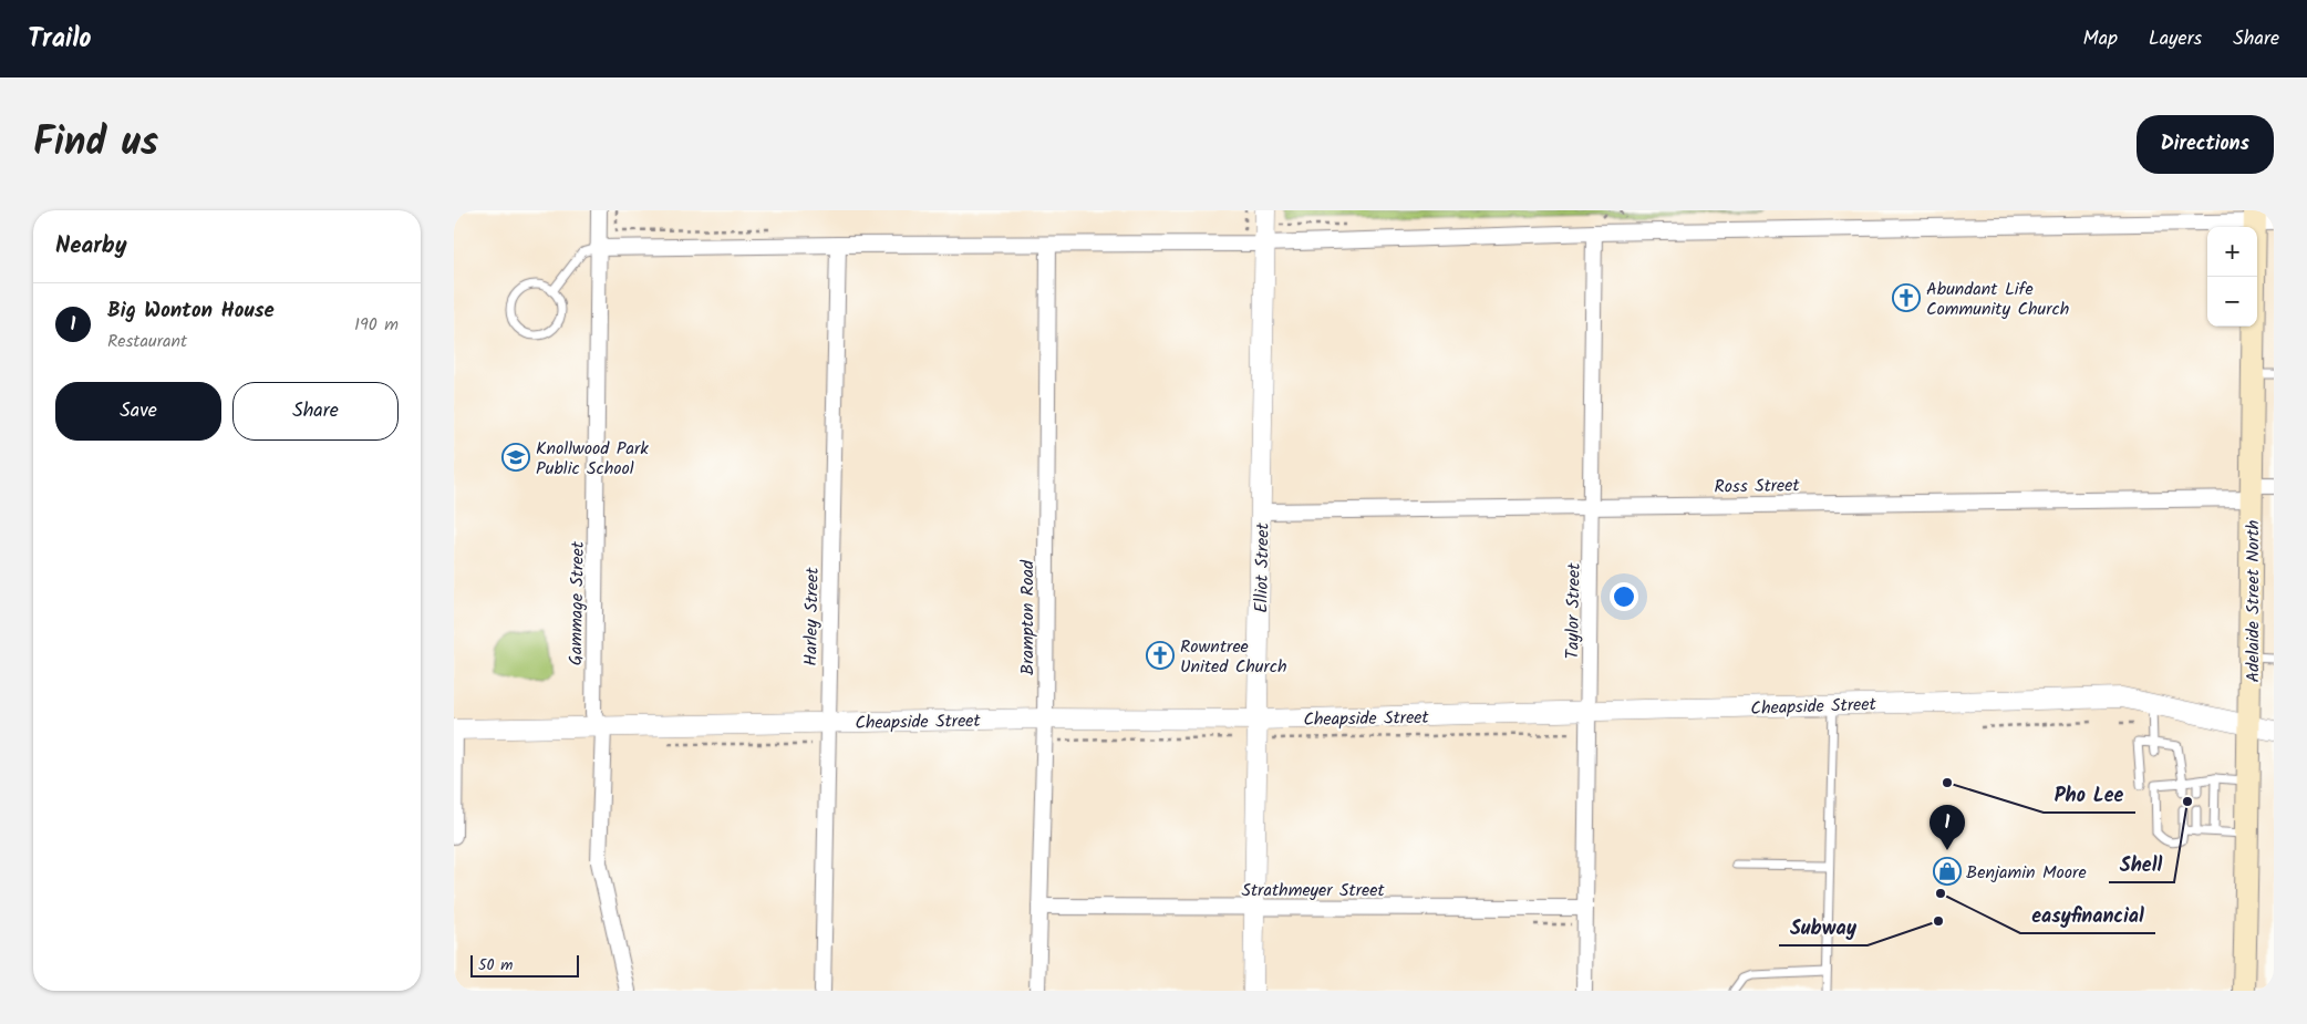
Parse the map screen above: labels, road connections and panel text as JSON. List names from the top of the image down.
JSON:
{
  "streets": {
    "main road": ["Adelaide Street North"],
    "street": [
      "Ross Street",
      "Elliot Street",
      "Gammage Street",
      "Taylor Street",
      "Harley Street",
      "Brampton Road",
      "Cheapside Street",
      "Strathmeyer Street"
    ]
  },
  "crossings": [
    ["Ross Street", "Elliot Street"],
    ["Ross Street", "Adelaide Street North"],
    ["Ross Street", "Taylor Street"],
    ["Elliot Street", "Cheapside Street"],
    ["Elliot Street", "Strathmeyer Street"],
    ["Adelaide Street North", "Cheapside Street"],
    ["Gammage Street", "Cheapside Street"],
    ["Taylor Street", "Cheapside Street"],
    ["Taylor Street", "Strathmeyer Street"],
    ["Harley Street", "Cheapside Street"],
    ["Brampton Road", "Cheapside Street"],
    ["Brampton Road", "Strathmeyer Street"]
  ],
  "places": {
    "church": ["Abundant Life Community Church", "Rowntree United Church"],
    "school or university": ["Knollwood Park Public School"],
    "other": [
      "Pho Lee",
      "Shell",
      "easyfinancial",
      "Subway"
    ],
    "shop": ["Benjamin Moore"]
  },
  "scale_bar": "50 m",
  "page": {
    "header": "Trailo",
    "nav": ["Map", "Layers", "Share"],
    "title": "Find us",
    "buttons": [
      "Directions",
      ["Save", "Share"]
    ],
    "heading": "Nearby",
    "map_buttons": ["+", "−"],
    "list": [
      {
        "mark": "1",
        "name": "Big Wonton House",
        "note": "Restaurant",
        "value": "190 m"
      }
    ],
    "pins": "1",
    "scale": "50 m"
  }
}
